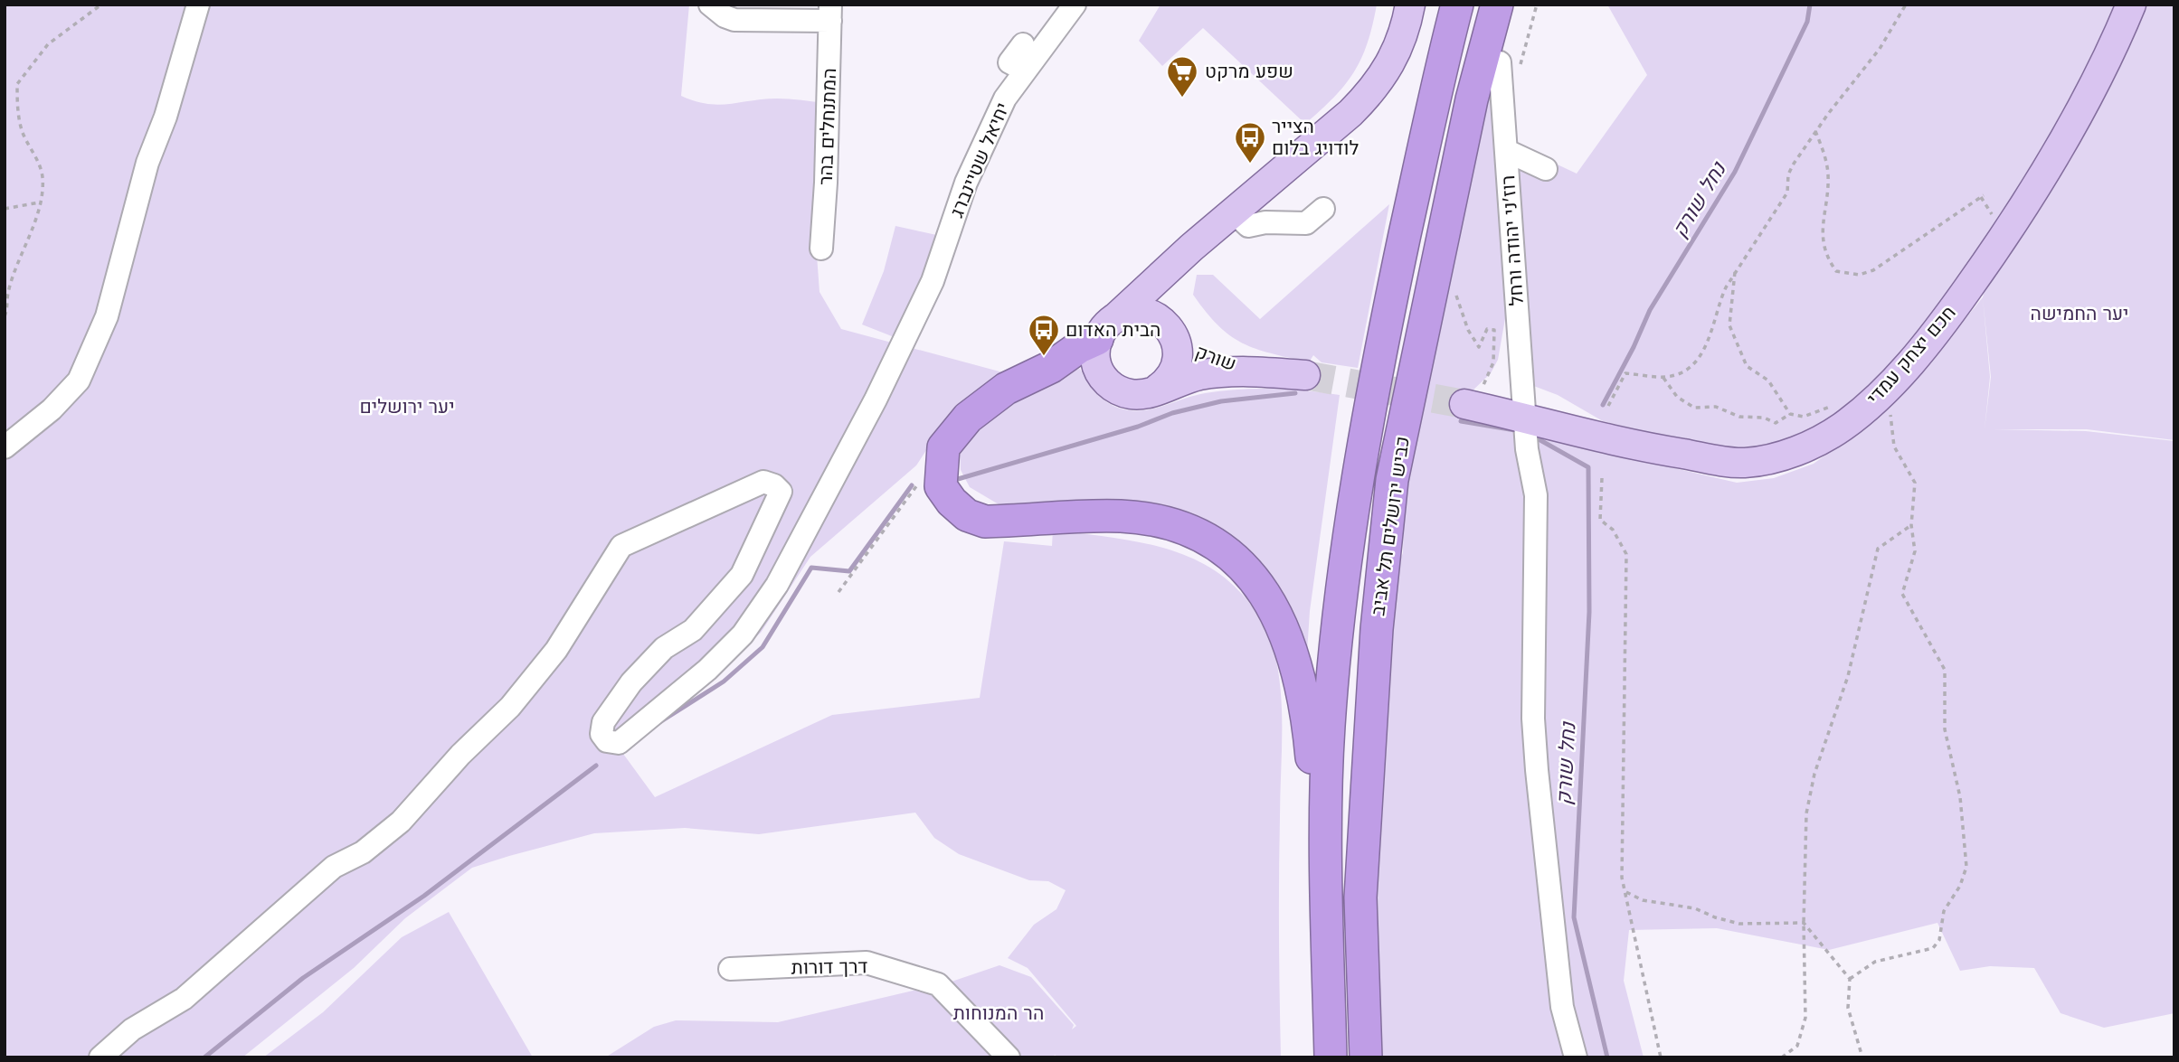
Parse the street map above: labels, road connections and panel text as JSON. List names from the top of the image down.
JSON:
{
  "streets": {
    "highway": ["כביש ירושלים תל אביב"],
    "main road": ["חכם יצחק עמדי", "שורק"],
    "street": [
      "המתנחלים בהר",
      "יחיאל שטיינברג",
      "רוז'ני יהודה ורחל",
      "דרך דורות"
    ]
  },
  "crossings": [
    ["רוז'ני יהודה ורחל", "חכם יצחק עמדי"]
  ],
  "water": ["נחל שורק"],
  "parks": ["יער החמישה", "יער ירושלים", "הר המנוחות"],
  "places": {
    "supermarket": ["שפע מרקט"],
    "bus stop": ["הצייר לודויג בלום", "הבית האדום"]
  }
}
